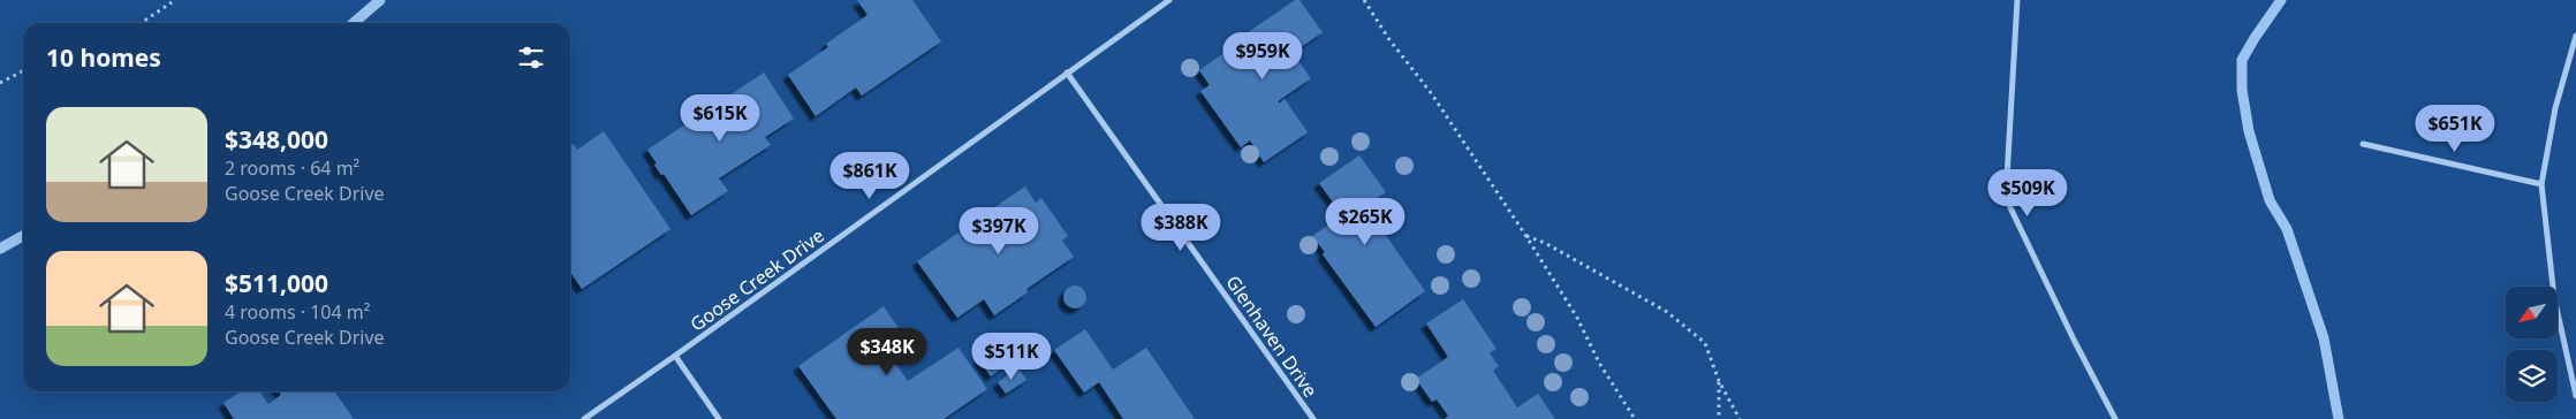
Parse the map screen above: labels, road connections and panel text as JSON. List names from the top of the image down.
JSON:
{
  "streets": {
    "street": ["Goose Creek Drive", "Glenhaven Drive"]
  },
  "crossings": [
    ["Goose Creek Drive", "Glenhaven Drive"]
  ],
  "north": "bottom left",
  "page": {
    "heading": "10 homes",
    "price": [
      "$959K",
      "$615K",
      "$651K",
      "$861K",
      "$509K",
      "$265K",
      "$388K",
      "$397K",
      "$348K",
      "$511K"
    ],
    "list": [
      {
        "name": "$348,000",
        "note": "2 rooms · 64 m² · Goose Creek Drive"
      },
      {
        "name": "$511,000",
        "note": "4 rooms · 104 m² · Goose Creek Drive"
      }
    ]
  }
}
